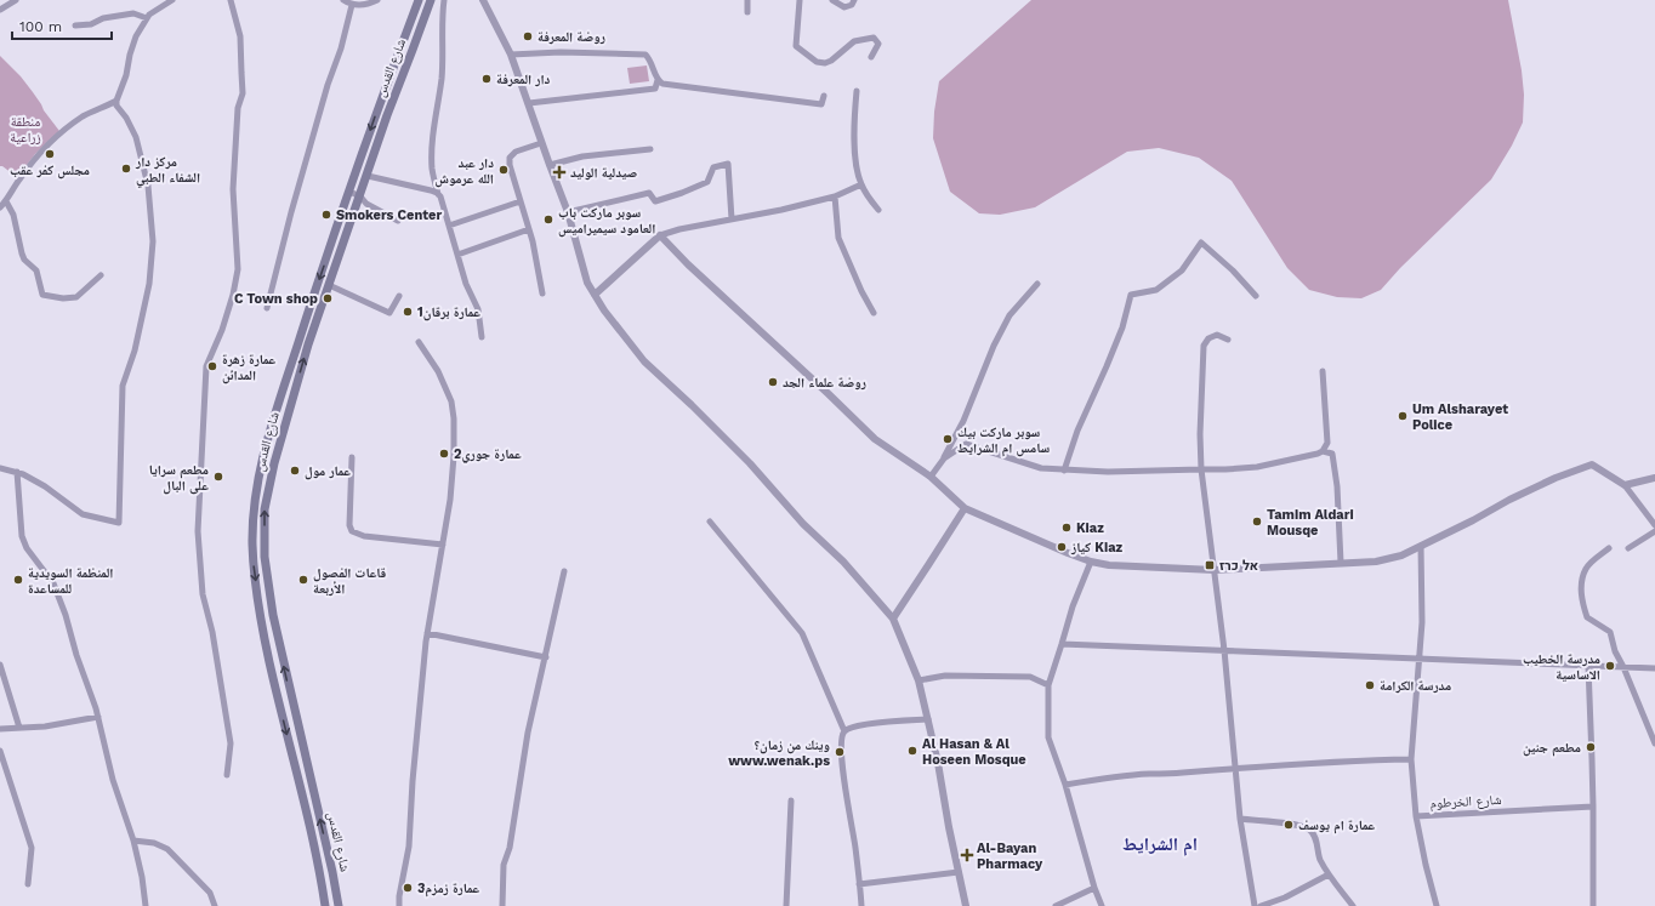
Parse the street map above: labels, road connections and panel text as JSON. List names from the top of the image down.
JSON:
{
  "streets": {
    "main road": ["شارع القدس"],
    "street": ["شارع الخرطوم"]
  },
  "districts": ["ام الشرايط"],
  "parks": ["منطقة زراعية"],
  "places": {
    "other": [
      "روضة المعرفة",
      "دار المعرفة",
      "مجلس كفر عقب",
      "مركز دار الشفاء الطبي",
      "دار عبد الله عرموش",
      "Smokers Center",
      "سوبر ماركت باب العامود سيميراميس",
      "C Town shop",
      "1عمارة برقان",
      "عمارة زهرة المدائن",
      "روضة علماء الجد",
      "Um Alsharayet Police",
      "سوبر ماركت بيك سامس ام الشرايط",
      "عمارة جوري2",
      "عمار مول",
      "مطعم سرايا على البال",
      "Tamim Aldari Mousqe",
      "Kiaz",
      "كياز Kiaz",
      "المنظمة السويدية للمساعدة",
      "قاعات الفصول الأربعة",
      "مدرسة الخطيب الاساسية",
      "مدرسة الكرامة",
      "مطعم جنين",
      "Al Hasan & Al Hoseen Mosque",
      "وينك من زمان؟ www.wenak.ps",
      "عمارة ام يوسف",
      "عمارة زمزم3"
    ],
    "health": ["صيدلية الوليد", "Al-Bayan Pharmacy"],
    "transit": ["אל כרז"]
  },
  "scale_bar": "100 m"
}
